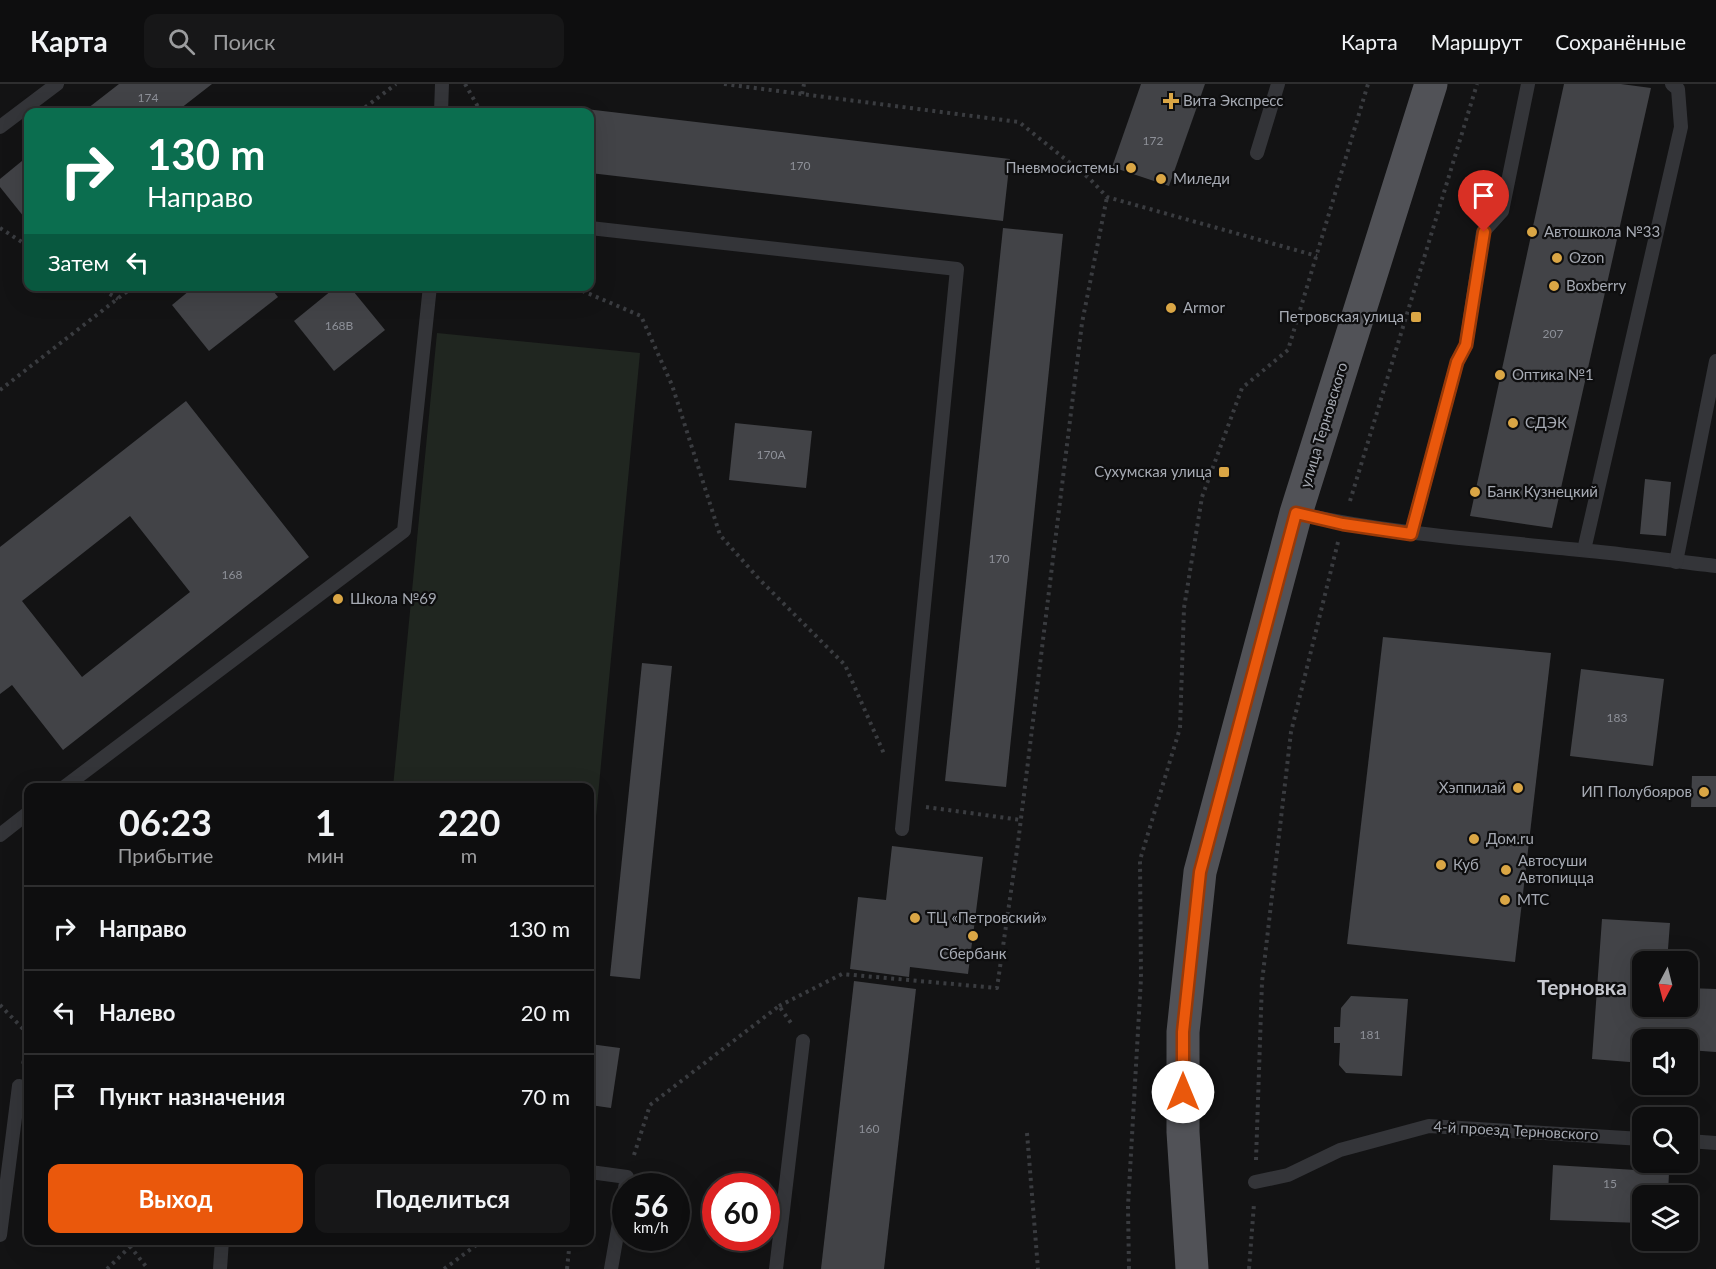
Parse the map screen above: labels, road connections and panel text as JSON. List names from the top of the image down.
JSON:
{
  "streets": {
    "main road": ["улица Терновского"],
    "lane": ["4-й проезд Терновского"]
  },
  "districts": ["Терновка"],
  "places": {
    "health": ["Вита Экспресс"],
    "other": [
      "Пневмосистемы",
      "Миледи",
      "Автошкола №33",
      "Ozon",
      "Boxberry",
      "Armor",
      "Оптика №1",
      "СДЭК",
      "Банк Кузнецкий",
      "Школа №69",
      "Хэппилай",
      "ИП Полубояров",
      "Дом.ru",
      "Куб",
      "Автосуши Автопицца",
      "МТС",
      "ТЦ «Петровский»",
      "Сбербанк"
    ],
    "transit": ["Петровская улица", "Сухумская улица"]
  },
  "house_numbers": [
    "174",
    "172",
    "170",
    "168В",
    "207",
    "170А",
    "170",
    "168",
    "183",
    "181",
    "160",
    "15"
  ],
  "north": "bottom",
  "page": {
    "header": "Карта",
    "search": "Поиск",
    "nav": ["Карта", "Маршрут", "Сохранённые"],
    "turn": ["130 m", "Направо"],
    "then": "Затем",
    "eta": [
      "06:23",
      "Прибытие",
      "1",
      "мин",
      "220",
      "m"
    ],
    "list": [
      {
        "name": "Направо",
        "value": "130 m"
      },
      {
        "name": "Налево",
        "value": "20 m"
      },
      {
        "name": "Пункт назначения",
        "value": "70 m"
      }
    ],
    "buttons": ["Выход", "Поделиться"],
    "speed": "56 km/h",
    "limit": "60"
  }
}
